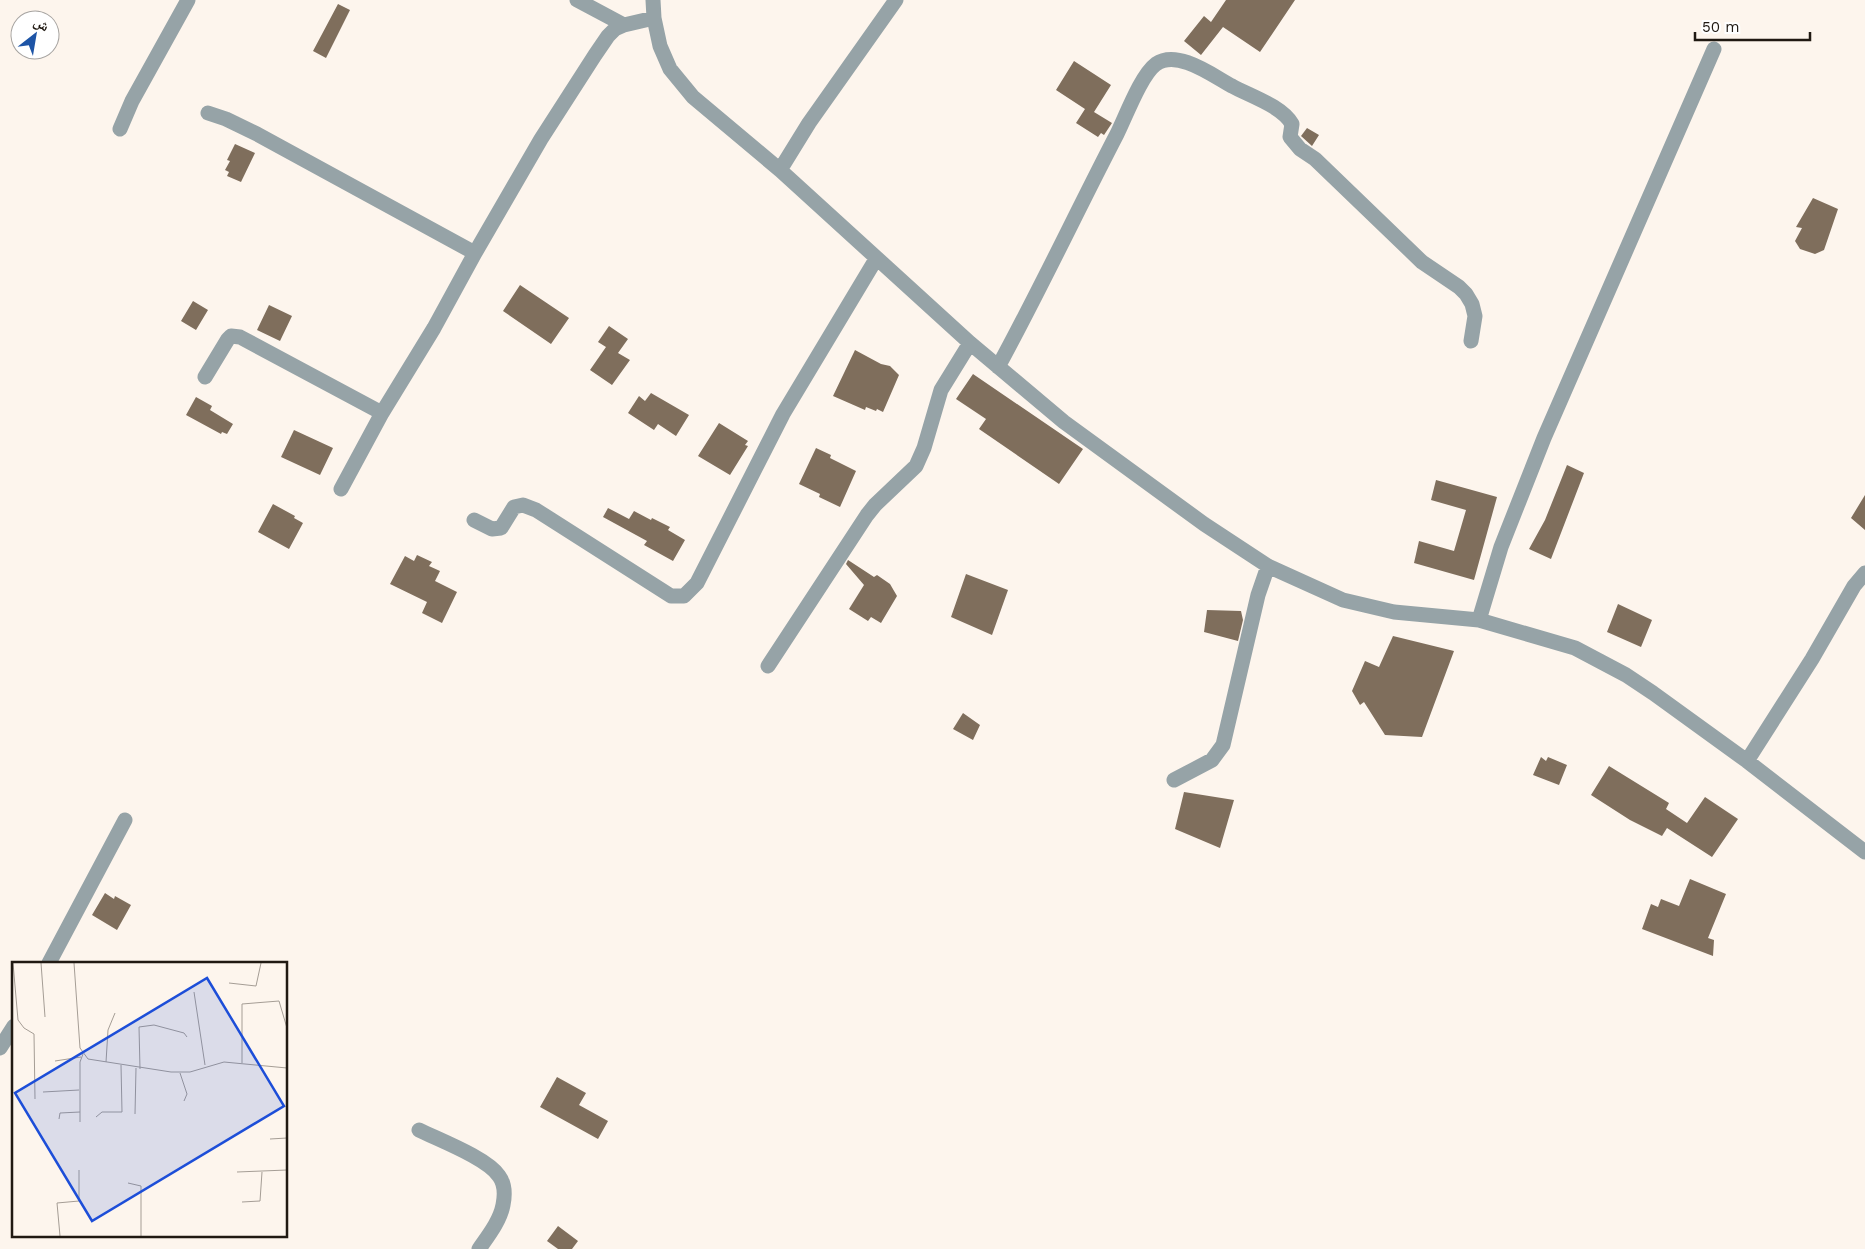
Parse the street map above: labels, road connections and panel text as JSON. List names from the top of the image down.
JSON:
{
  "scale_bar": "50 m",
  "north": "top right"
}
